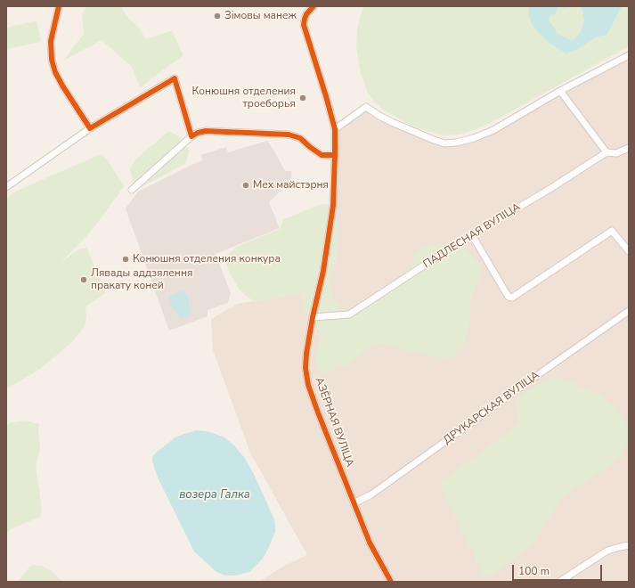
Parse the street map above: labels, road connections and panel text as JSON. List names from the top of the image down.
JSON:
{
  "streets": {
    "street": ["ПАДЛЕСНАЯ ВУЛІЦА", "ДРУКАРСКАЯ ВУЛІЦА", "АЗЁРНАЯ ВУЛІЦА"]
  },
  "crossings": [
    ["ПАДЛЕСНАЯ ВУЛІЦА", "АЗЁРНАЯ ВУЛІЦА"],
    ["ДРУКАРСКАЯ ВУЛІЦА", "АЗЁРНАЯ ВУЛІЦА"]
  ],
  "water": ["возера Галка"],
  "places": [
    "Зімовы манеж",
    "Конюшня отделения троеборья",
    "Мех майстэрня",
    "Конюшня отделения конкура",
    "Лявады аддзялення пракату коней"
  ],
  "scale_bar": "100 m"
}
